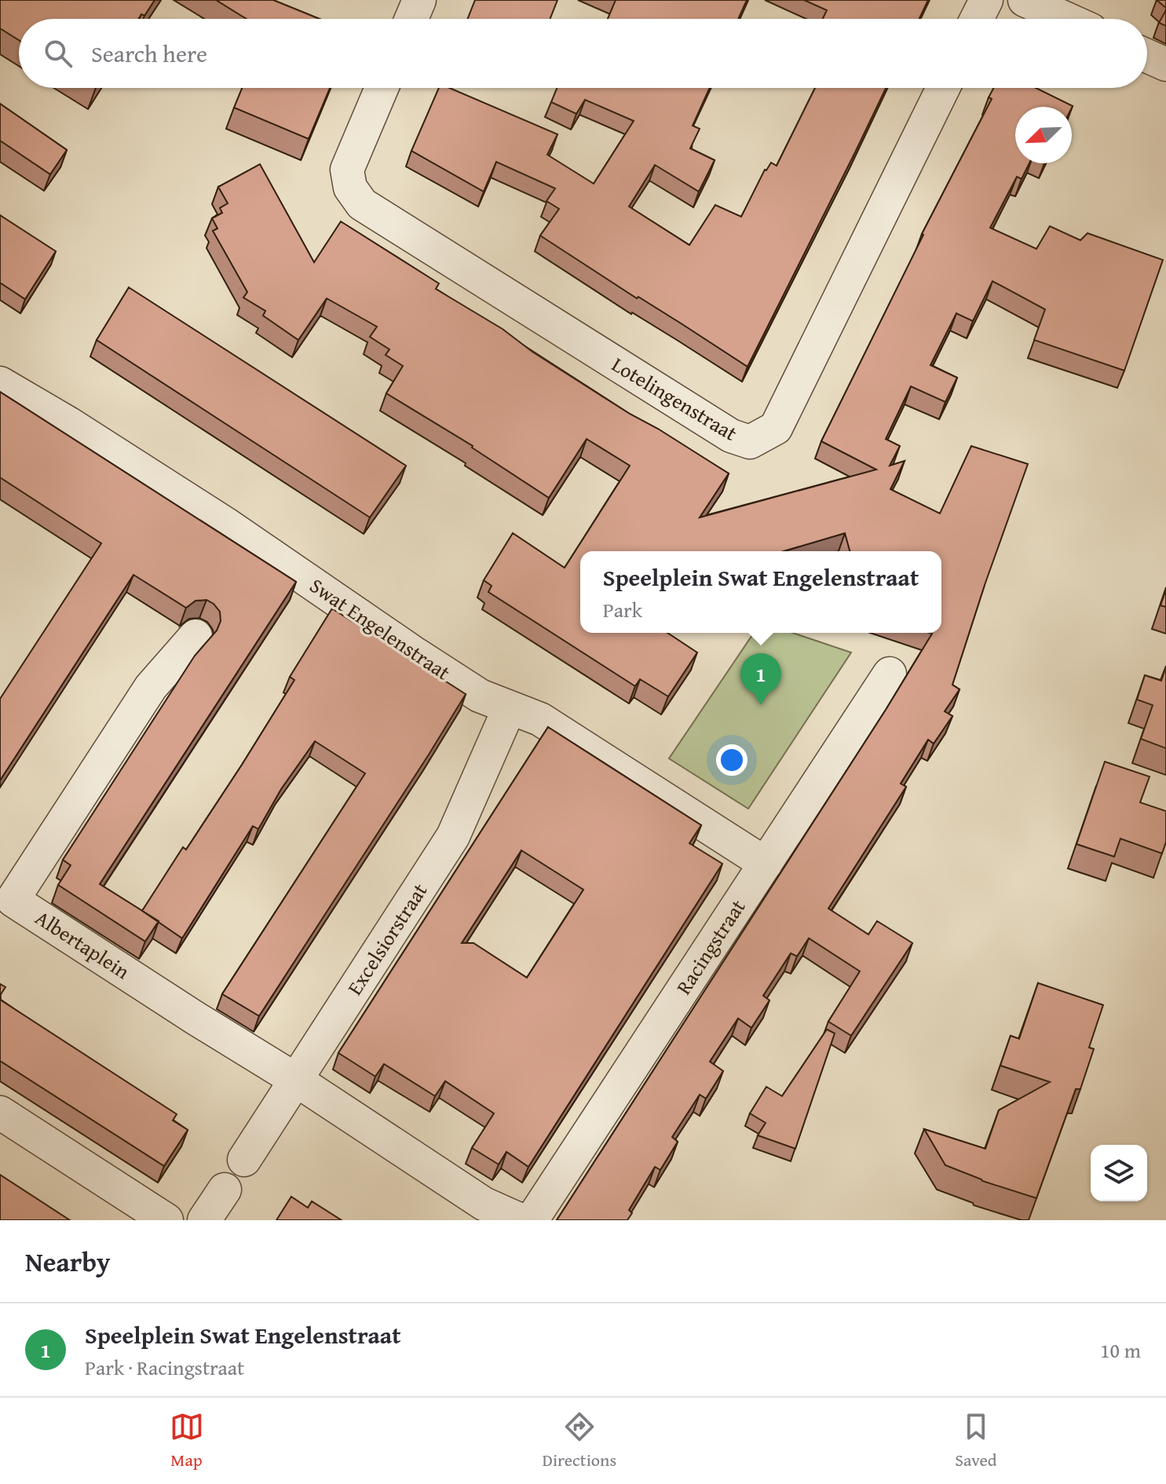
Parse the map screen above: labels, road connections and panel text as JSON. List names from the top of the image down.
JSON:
{
  "streets": {
    "street": [
      "Lotelingenstraat",
      "Swat Engelenstraat",
      "Excelsiorstraat",
      "Albertaplein",
      "Racingstraat"
    ]
  },
  "crossings": [
    ["Swat Engelenstraat", "Excelsiorstraat"],
    ["Swat Engelenstraat", "Racingstraat"],
    ["Excelsiorstraat", "Albertaplein"]
  ],
  "north": "bottom left",
  "page": {
    "search": "Search here",
    "popup": ["Speelplein Swat Engelenstraat", "Park"],
    "pins": "1",
    "heading": "Nearby",
    "list": [
      {
        "mark": "1",
        "name": "Speelplein Swat Engelenstraat",
        "note": "Park · Racingstraat",
        "value": "10 m"
      }
    ],
    "nav": ["Map", "Directions", "Saved"]
  }
}
